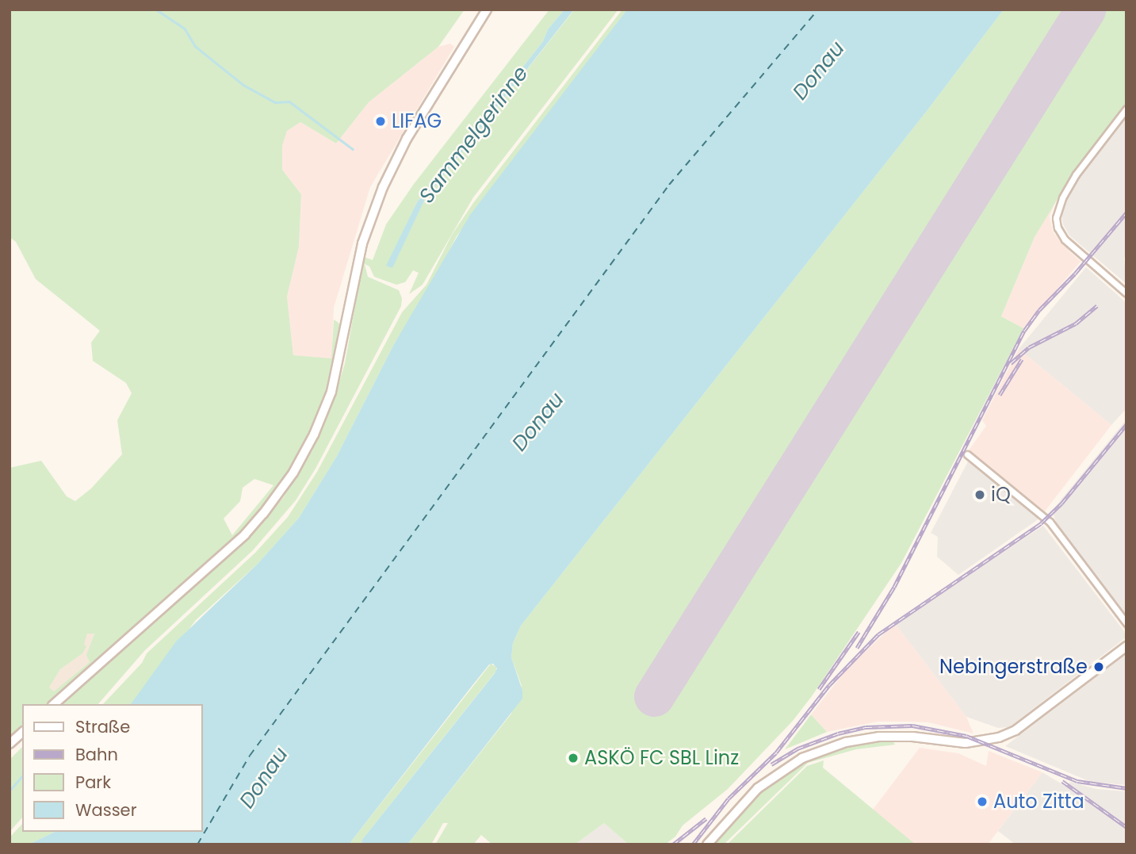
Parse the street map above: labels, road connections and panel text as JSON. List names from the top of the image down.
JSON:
{
  "water": ["Donau", "Sammelgerinne"],
  "places": [
    "LIFAG",
    "iQ",
    "Nebingerstraße",
    "ASKÖ FC SBL Linz",
    "Auto Zitta"
  ],
  "legend": [
    "Straße",
    "Bahn",
    "Park",
    "Wasser"
  ]
}
